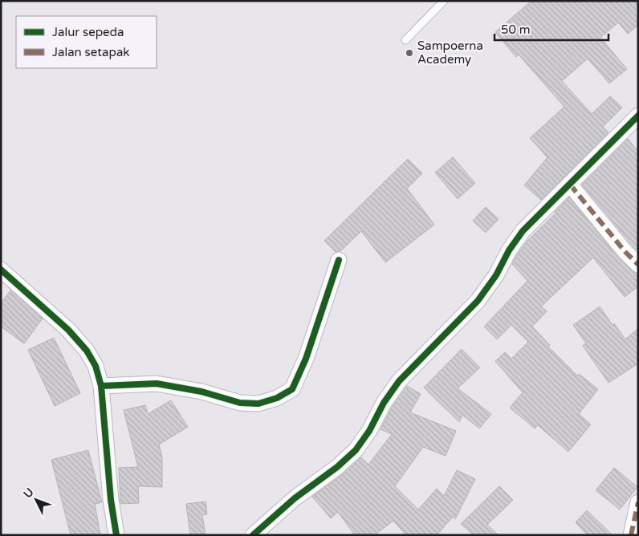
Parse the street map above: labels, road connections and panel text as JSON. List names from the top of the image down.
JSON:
{
  "places": ["Sampoerna Academy"],
  "legend": ["Jalur sepeda", "Jalan setapak"],
  "scale_bar": "50 m",
  "north": "top left"
}
